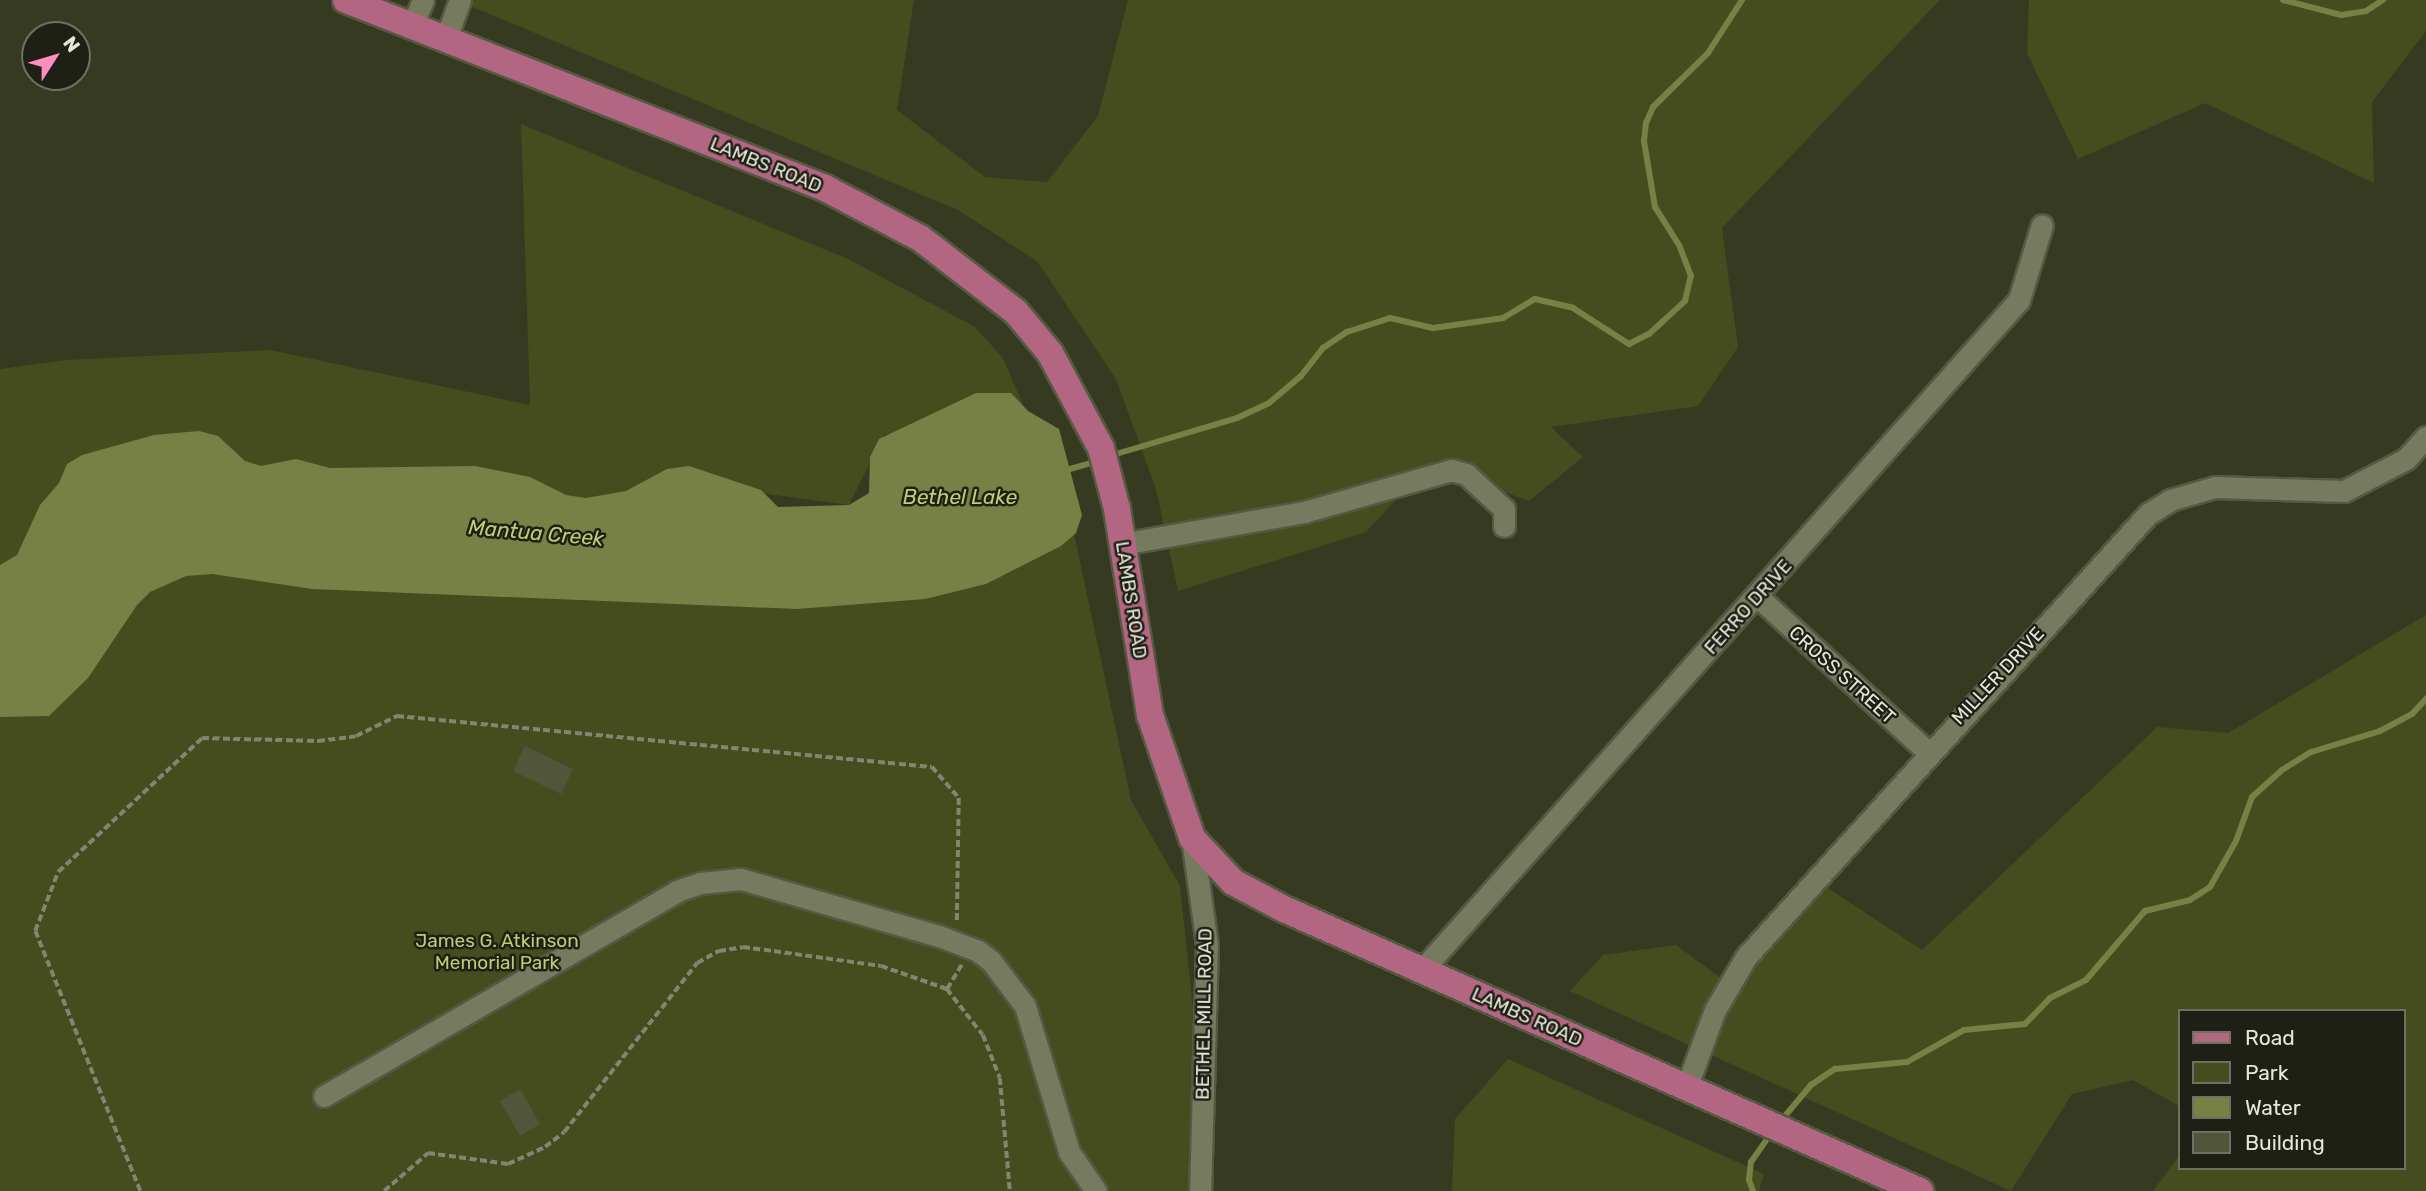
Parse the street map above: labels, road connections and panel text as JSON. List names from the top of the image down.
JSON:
{
  "streets": {
    "main road": ["LAMBS ROAD"],
    "street": [
      "FERRO DRIVE",
      "CROSS STREET",
      "MILLER DRIVE",
      "BETHEL MILL ROAD"
    ]
  },
  "crossings": [
    ["LAMBS ROAD", "FERRO DRIVE"],
    ["LAMBS ROAD", "MILLER DRIVE"],
    ["LAMBS ROAD", "BETHEL MILL ROAD"],
    ["FERRO DRIVE", "CROSS STREET"],
    ["CROSS STREET", "MILLER DRIVE"]
  ],
  "water": ["Bethel Lake", "Mantua Creek"],
  "parks": ["James G. Atkinson Memorial Park"],
  "legend": [
    "Road",
    "Park",
    "Water",
    "Building"
  ],
  "north": "top right"
}
